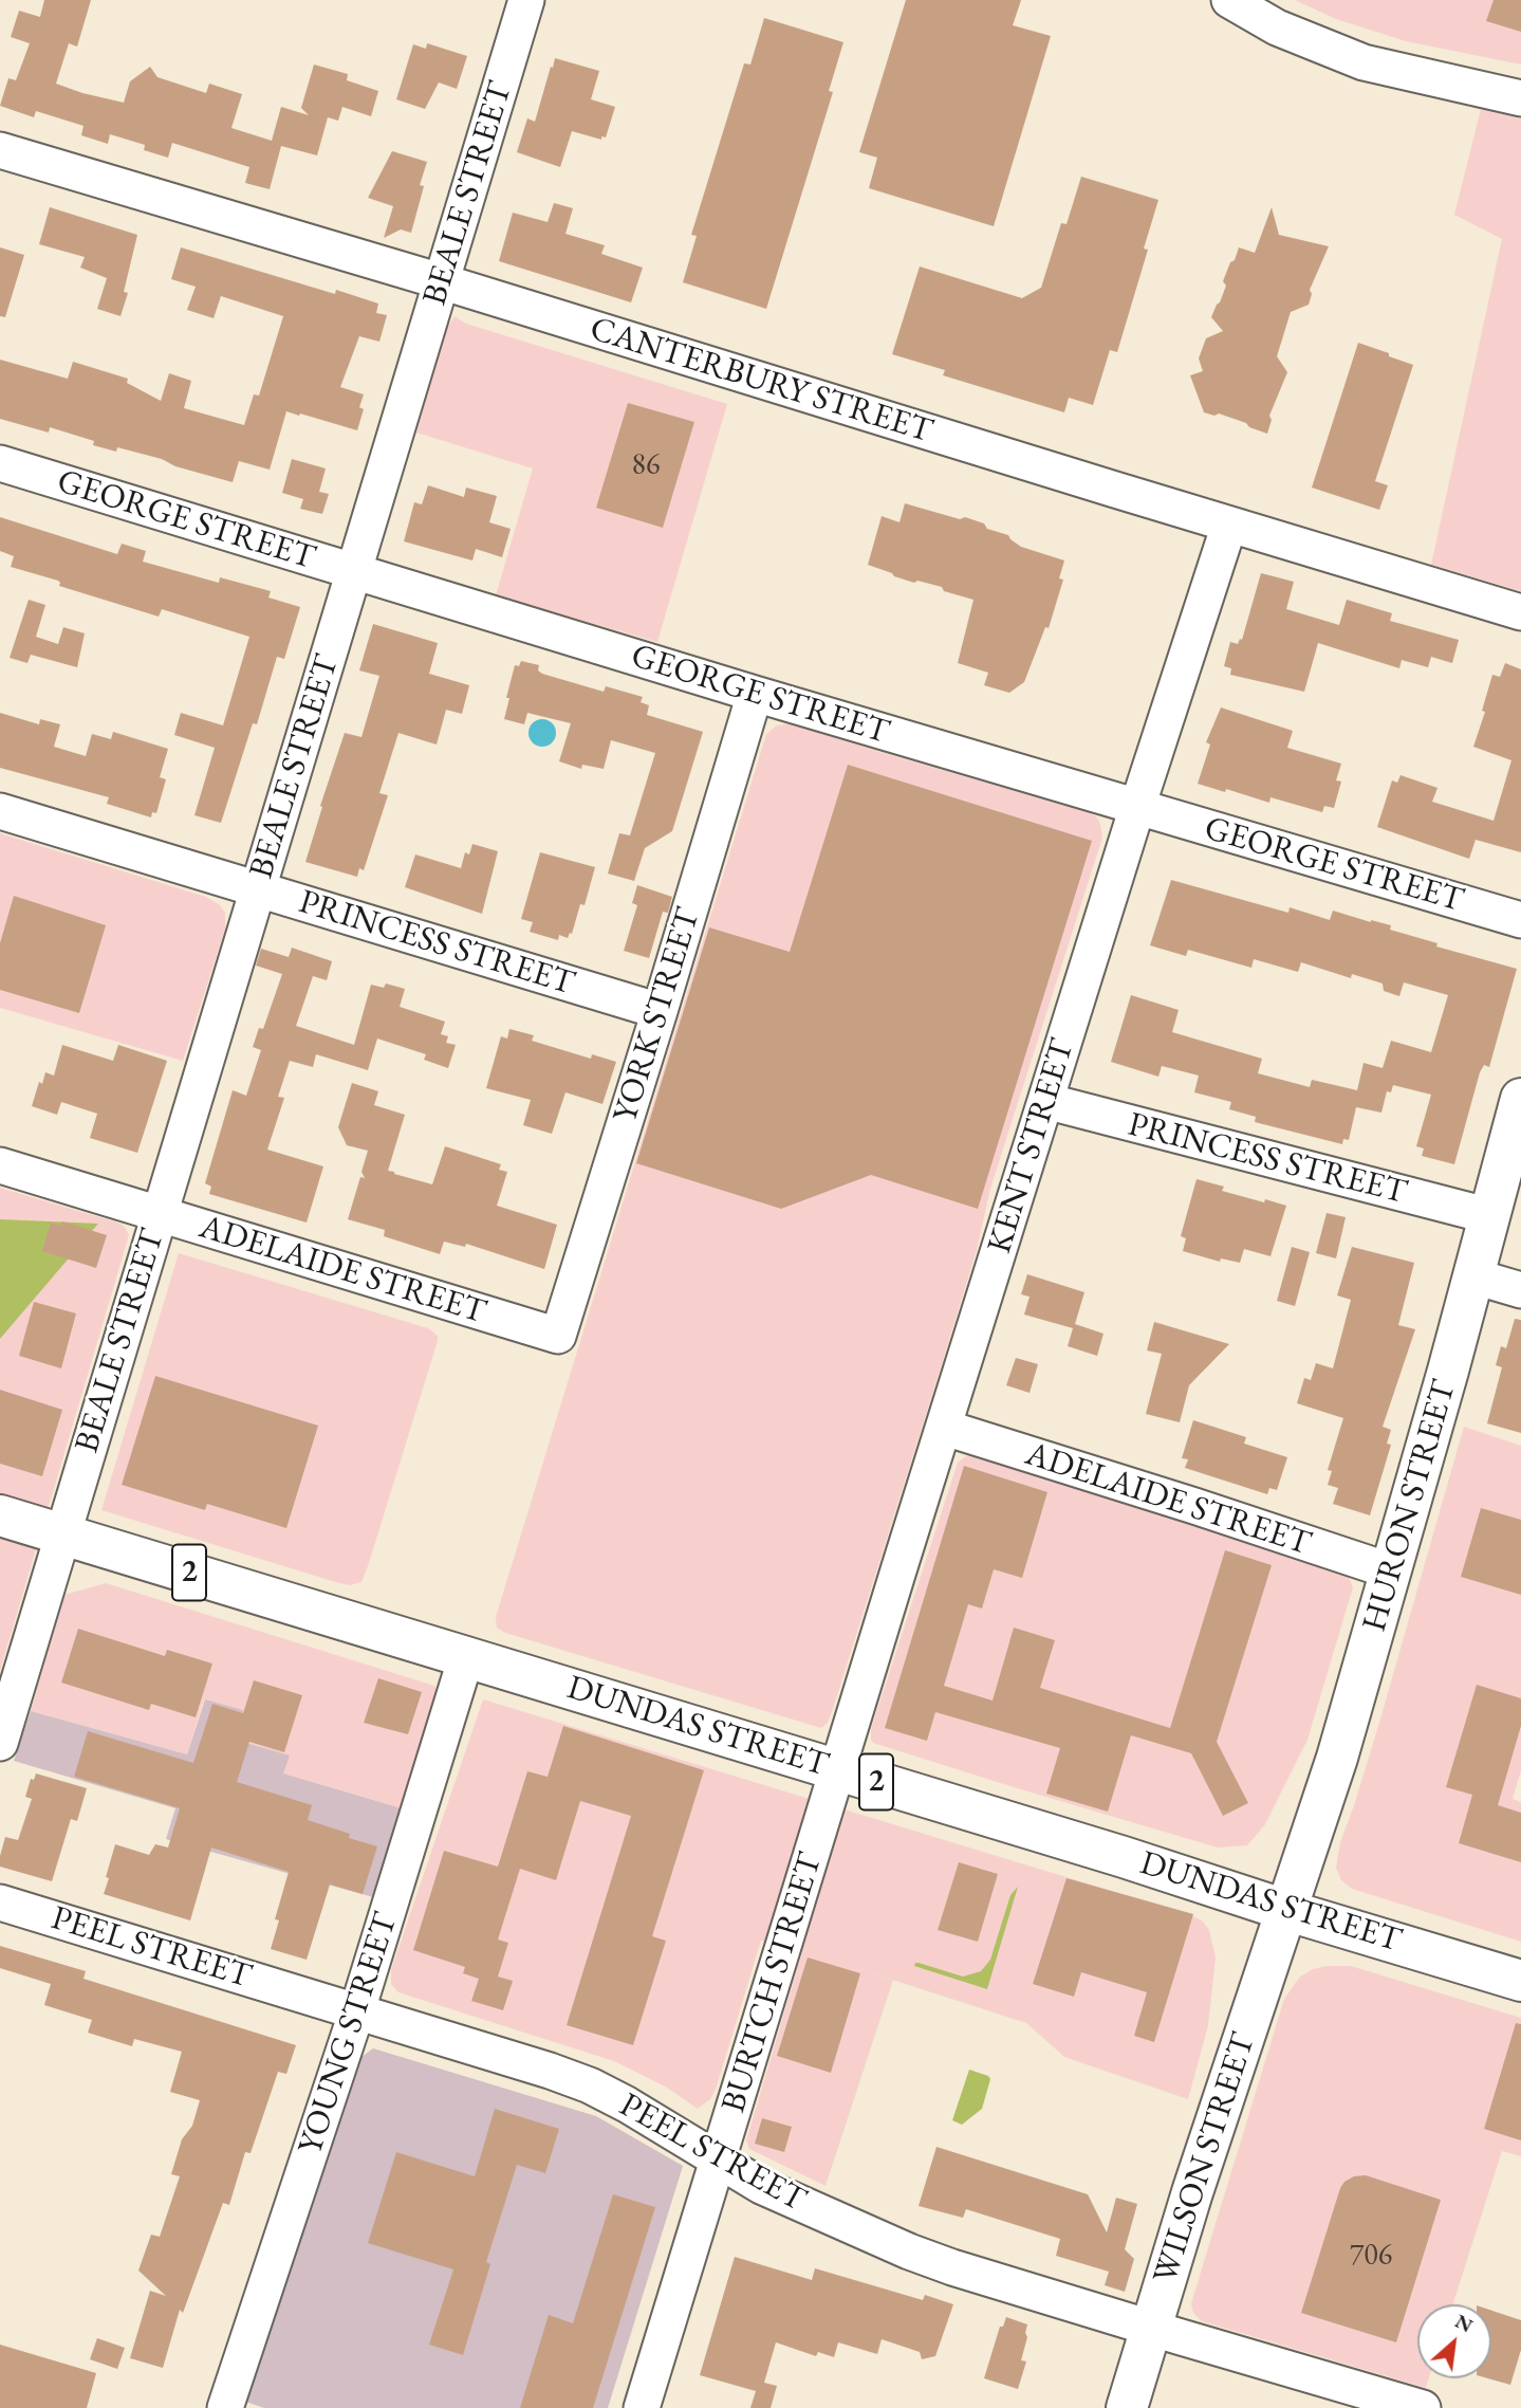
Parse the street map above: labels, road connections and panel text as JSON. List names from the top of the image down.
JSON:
{
  "streets": {
    "main road": [
      "HURON STREET",
      "2",
      "DUNDAS STREET",
      "WILSON STREET"
    ],
    "street": [
      "BEALE STREET",
      "CANTERBURY STREET",
      "GEORGE STREET",
      "PRINCESS STREET",
      "YORK STREET",
      "KENT STREET",
      "ADELAIDE STREET",
      "PEEL STREET",
      "BURTCH STREET",
      "YOUNG STREET"
    ]
  },
  "crossings": [
    ["BEALE STREET", "CANTERBURY STREET"],
    ["BEALE STREET", "GEORGE STREET"],
    ["BEALE STREET", "PRINCESS STREET"],
    ["BEALE STREET", "ADELAIDE STREET"],
    ["BEALE STREET", "DUNDAS STREET"],
    ["CANTERBURY STREET", "KENT STREET"],
    ["GEORGE STREET", "YORK STREET"],
    ["GEORGE STREET", "KENT STREET"],
    ["PRINCESS STREET", "YORK STREET"],
    ["PRINCESS STREET", "KENT STREET"],
    ["PRINCESS STREET", "HURON STREET"],
    ["YORK STREET", "ADELAIDE STREET"],
    ["KENT STREET", "ADELAIDE STREET"],
    ["KENT STREET", "DUNDAS STREET"],
    ["KENT STREET", "BURTCH STREET"],
    ["ADELAIDE STREET", "HURON STREET"],
    ["HURON STREET", "DUNDAS STREET"],
    ["HURON STREET", "WILSON STREET"],
    ["DUNDAS STREET", "BURTCH STREET"],
    ["DUNDAS STREET", "YOUNG STREET"],
    ["DUNDAS STREET", "WILSON STREET"],
    ["PEEL STREET", "BURTCH STREET"],
    ["PEEL STREET", "YOUNG STREET"],
    ["PEEL STREET", "WILSON STREET"]
  ],
  "house_numbers": ["86", "706"],
  "north": "top right"
}
